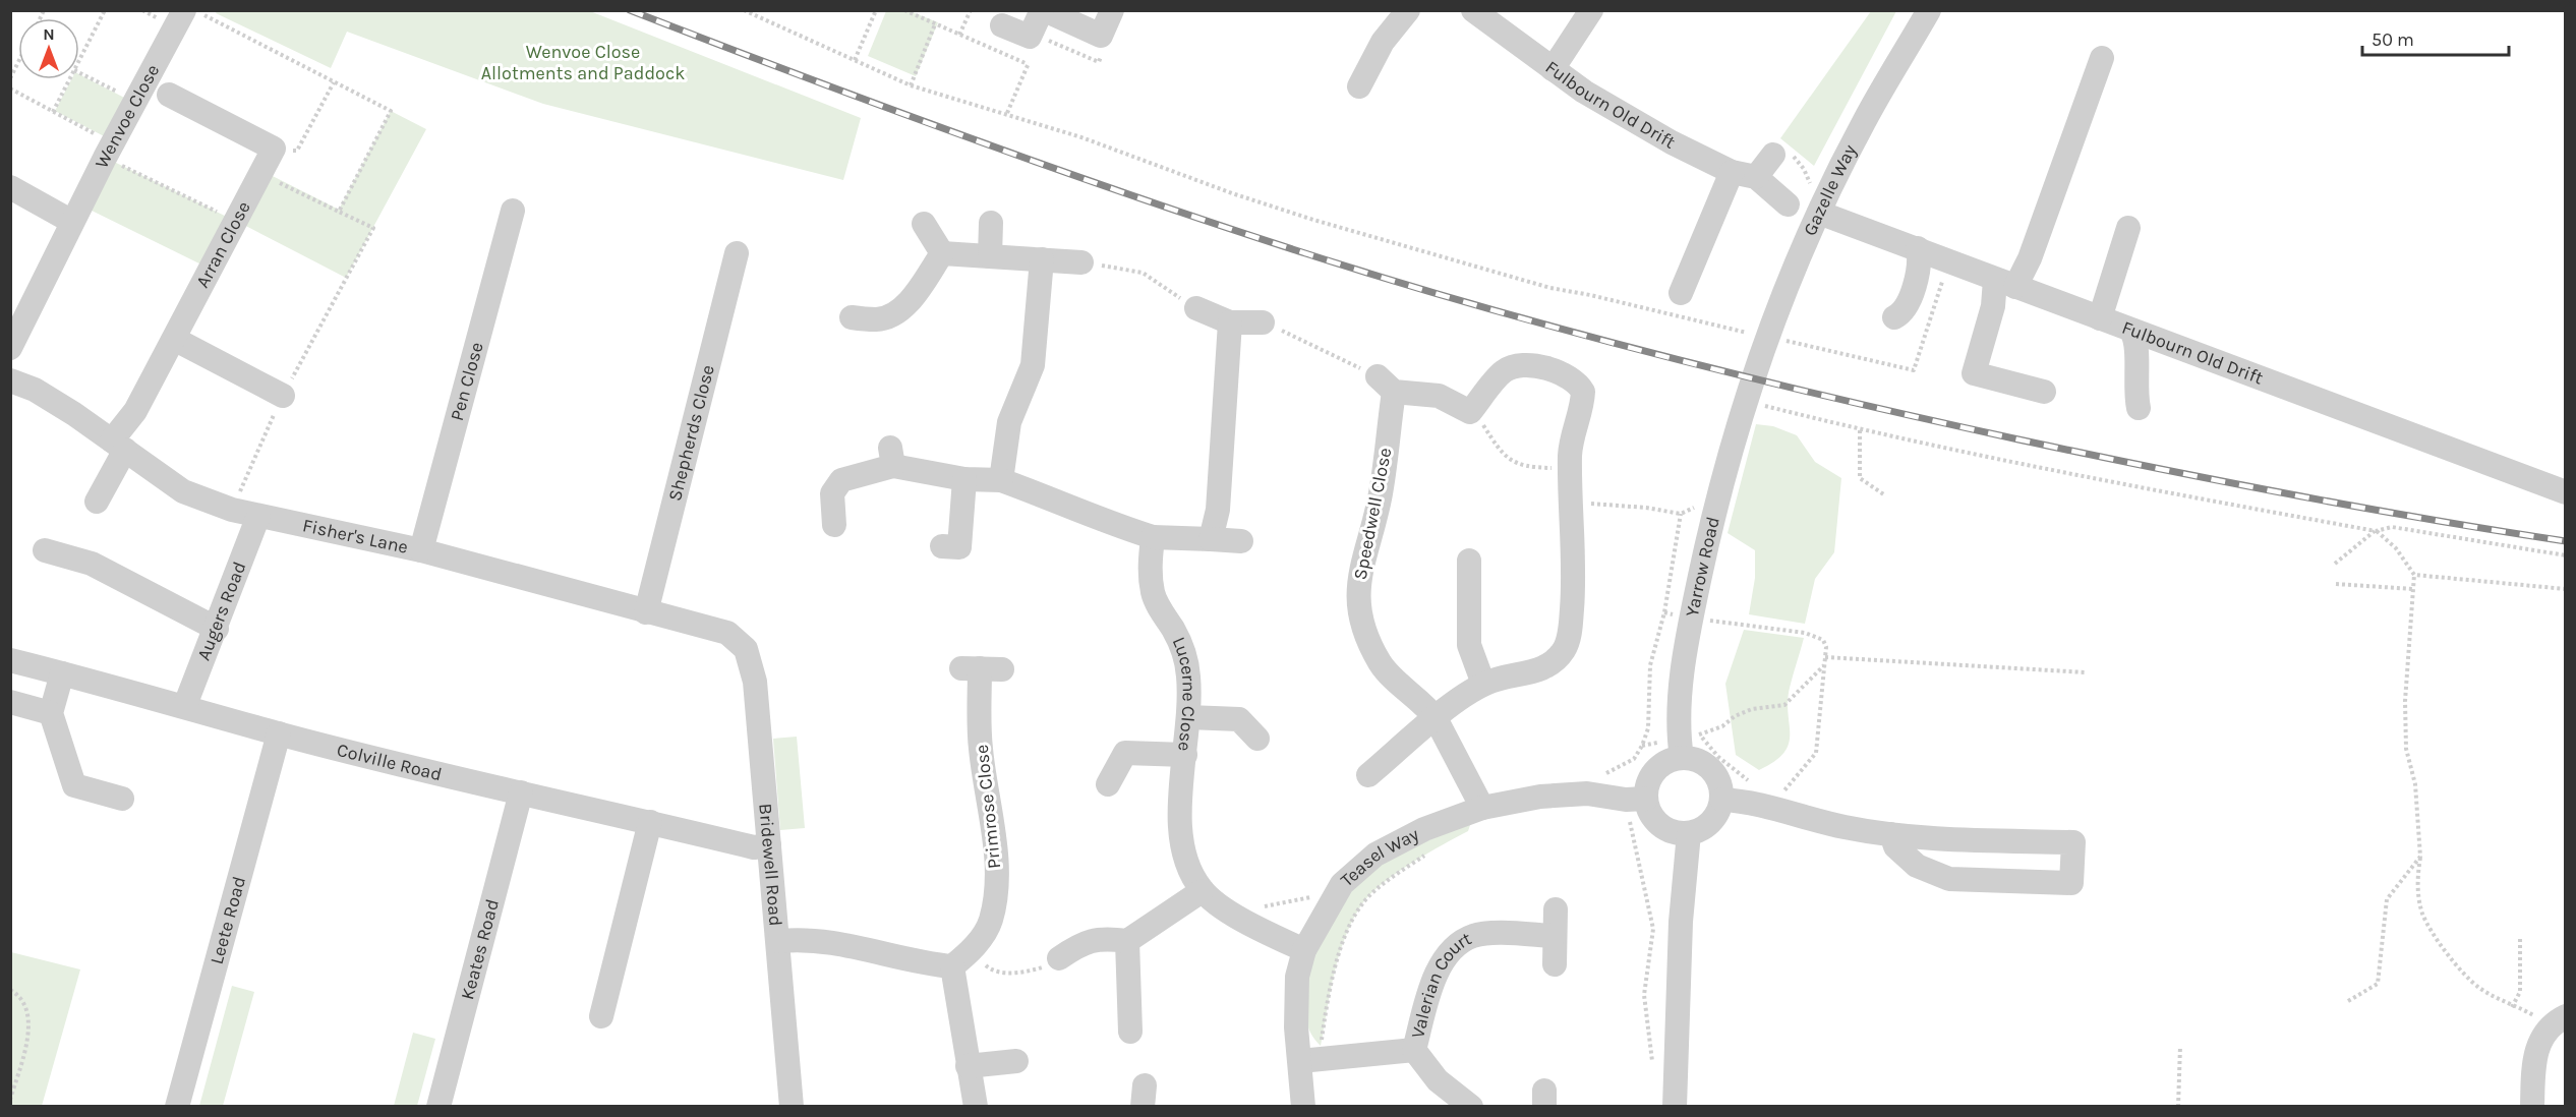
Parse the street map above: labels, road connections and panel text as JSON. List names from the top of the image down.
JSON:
{
  "streets": {
    "street": [
      "Fulbourn Old Drift",
      "Wenvoe Close",
      "Gazelle Way",
      "Arran Close",
      "Pen Close",
      "Shepherds Close",
      "Speedwell Close",
      "Fisher's Lane",
      "Yarrow Road",
      "Augers Road",
      "Lucerne Close",
      "Colville Road",
      "Primrose Close",
      "Teasel Way",
      "Bridewell Road",
      "Leete Road",
      "Keates Road",
      "Valerian Court"
    ]
  },
  "crossings": [
    ["Fulbourn Old Drift", "Gazelle Way"],
    ["Gazelle Way", "Yarrow Road"],
    ["Arran Close", "Fisher's Lane"],
    ["Pen Close", "Fisher's Lane"],
    ["Shepherds Close", "Fisher's Lane"],
    ["Speedwell Close", "Teasel Way"],
    ["Fisher's Lane", "Augers Road"],
    ["Fisher's Lane", "Bridewell Road"],
    ["Yarrow Road", "Teasel Way"],
    ["Augers Road", "Colville Road"],
    ["Lucerne Close", "Teasel Way"],
    ["Colville Road", "Bridewell Road"],
    ["Colville Road", "Leete Road"],
    ["Colville Road", "Keates Road"],
    ["Teasel Way", "Valerian Court"]
  ],
  "parks": ["Wenvoe Close Allotments and Paddock"],
  "scale_bar": "50 m",
  "north": "top"
}
